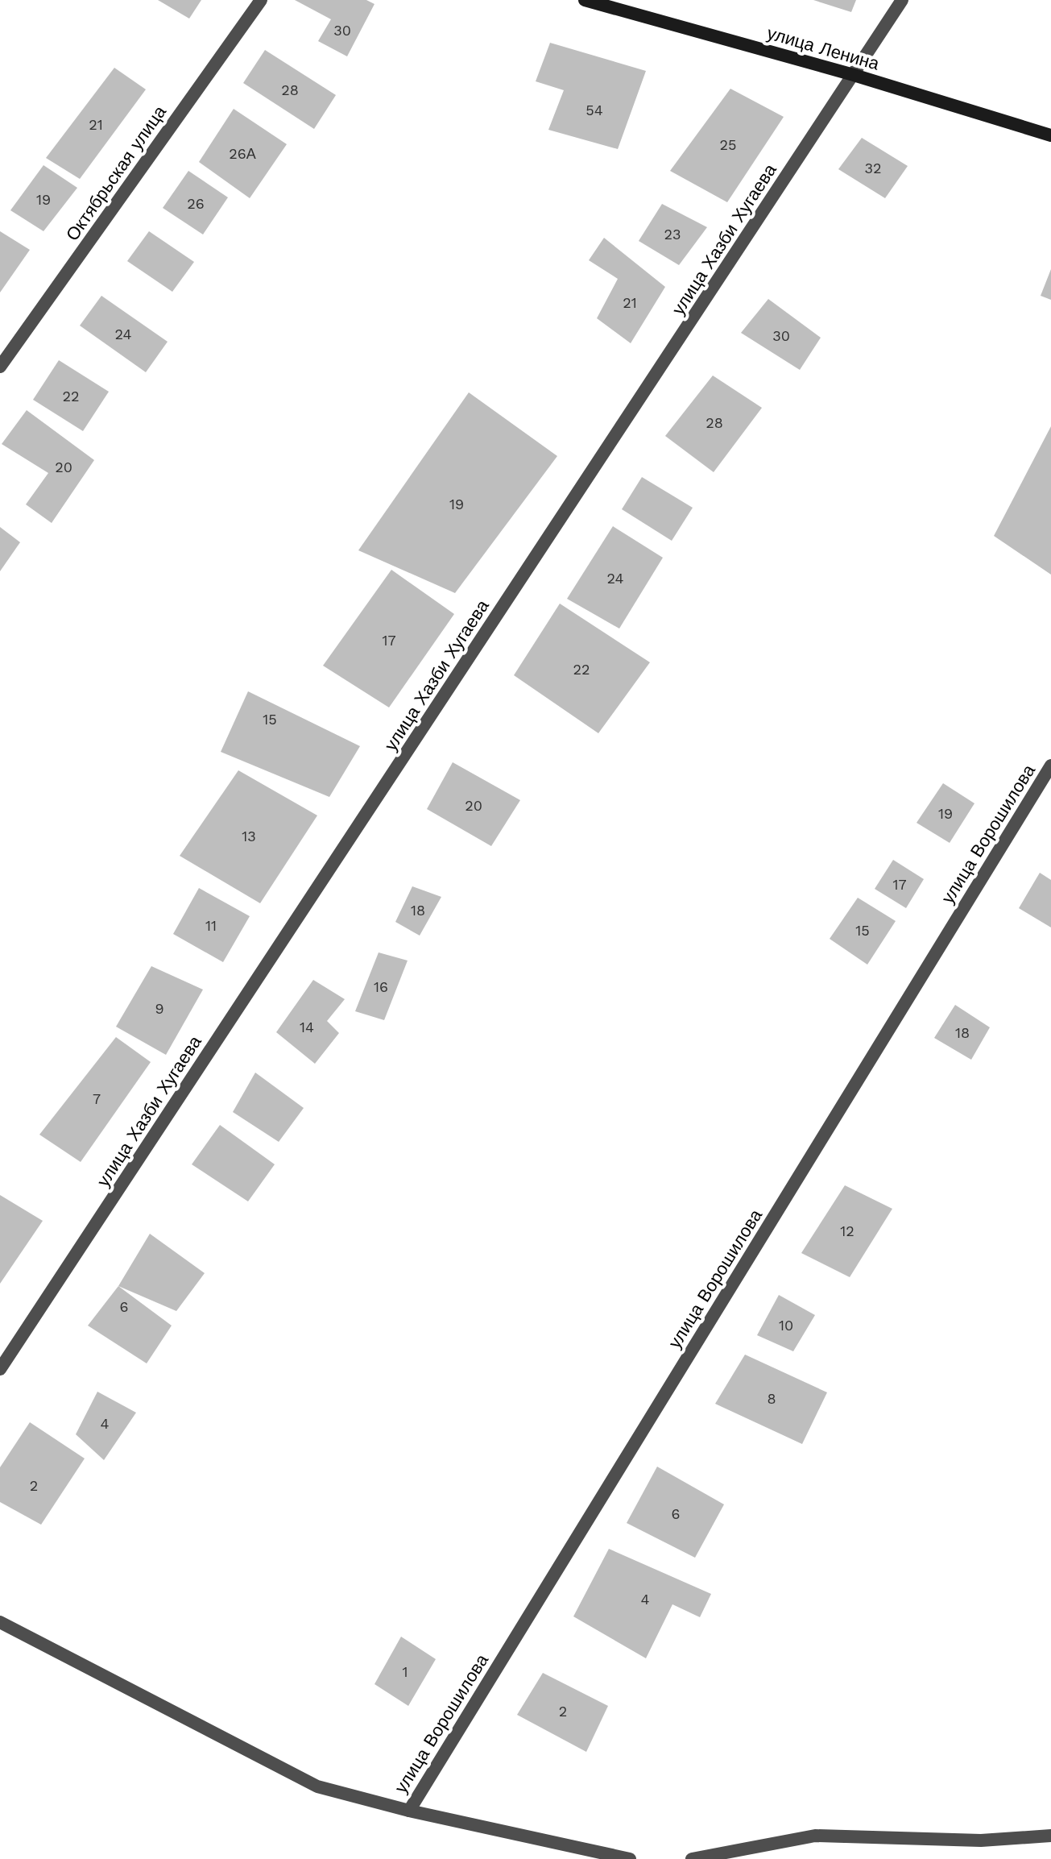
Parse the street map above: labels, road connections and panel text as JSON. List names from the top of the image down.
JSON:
{
  "streets": {
    "street": [
      "улица Ленина",
      "Октябрьская улица",
      "улица Хазби Хугаева",
      "улица Ворошилова"
    ]
  },
  "crossings": [
    ["улица Ленина", "улица Хазби Хугаева"]
  ],
  "house_numbers": [
    "30",
    "28",
    "54",
    "21",
    "25",
    "26А",
    "32",
    "19",
    "26",
    "23",
    "21",
    "24",
    "30",
    "22",
    "28",
    "20",
    "19",
    "24",
    "17",
    "22",
    "15",
    "20",
    "19",
    "13",
    "17",
    "18",
    "11",
    "15",
    "16",
    "9",
    "14",
    "18",
    "7",
    "12",
    "6",
    "10",
    "8",
    "4",
    "2",
    "6",
    "4",
    "1",
    "2"
  ]
}
